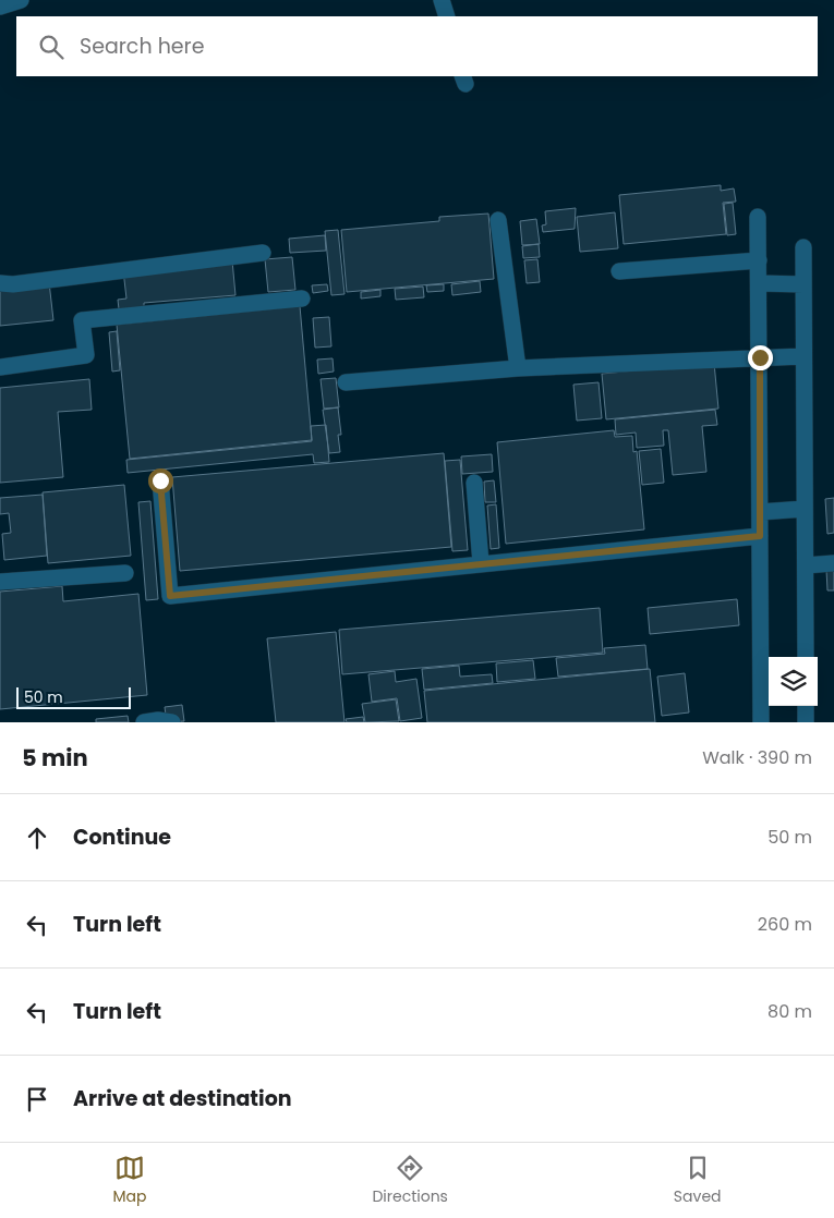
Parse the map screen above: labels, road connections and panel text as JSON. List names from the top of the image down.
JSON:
{
  "scale_bar": "50 m",
  "page": {
    "search": "Search here",
    "scale": "50 m",
    "heading": ["5 min", "Walk · 390 m"],
    "list": [
      ["Continue", "50 m"],
      ["Turn left", "260 m"],
      ["Turn left", "80 m"],
      "Arrive at destination"
    ],
    "nav": ["Map", "Directions", "Saved"]
  }
}
